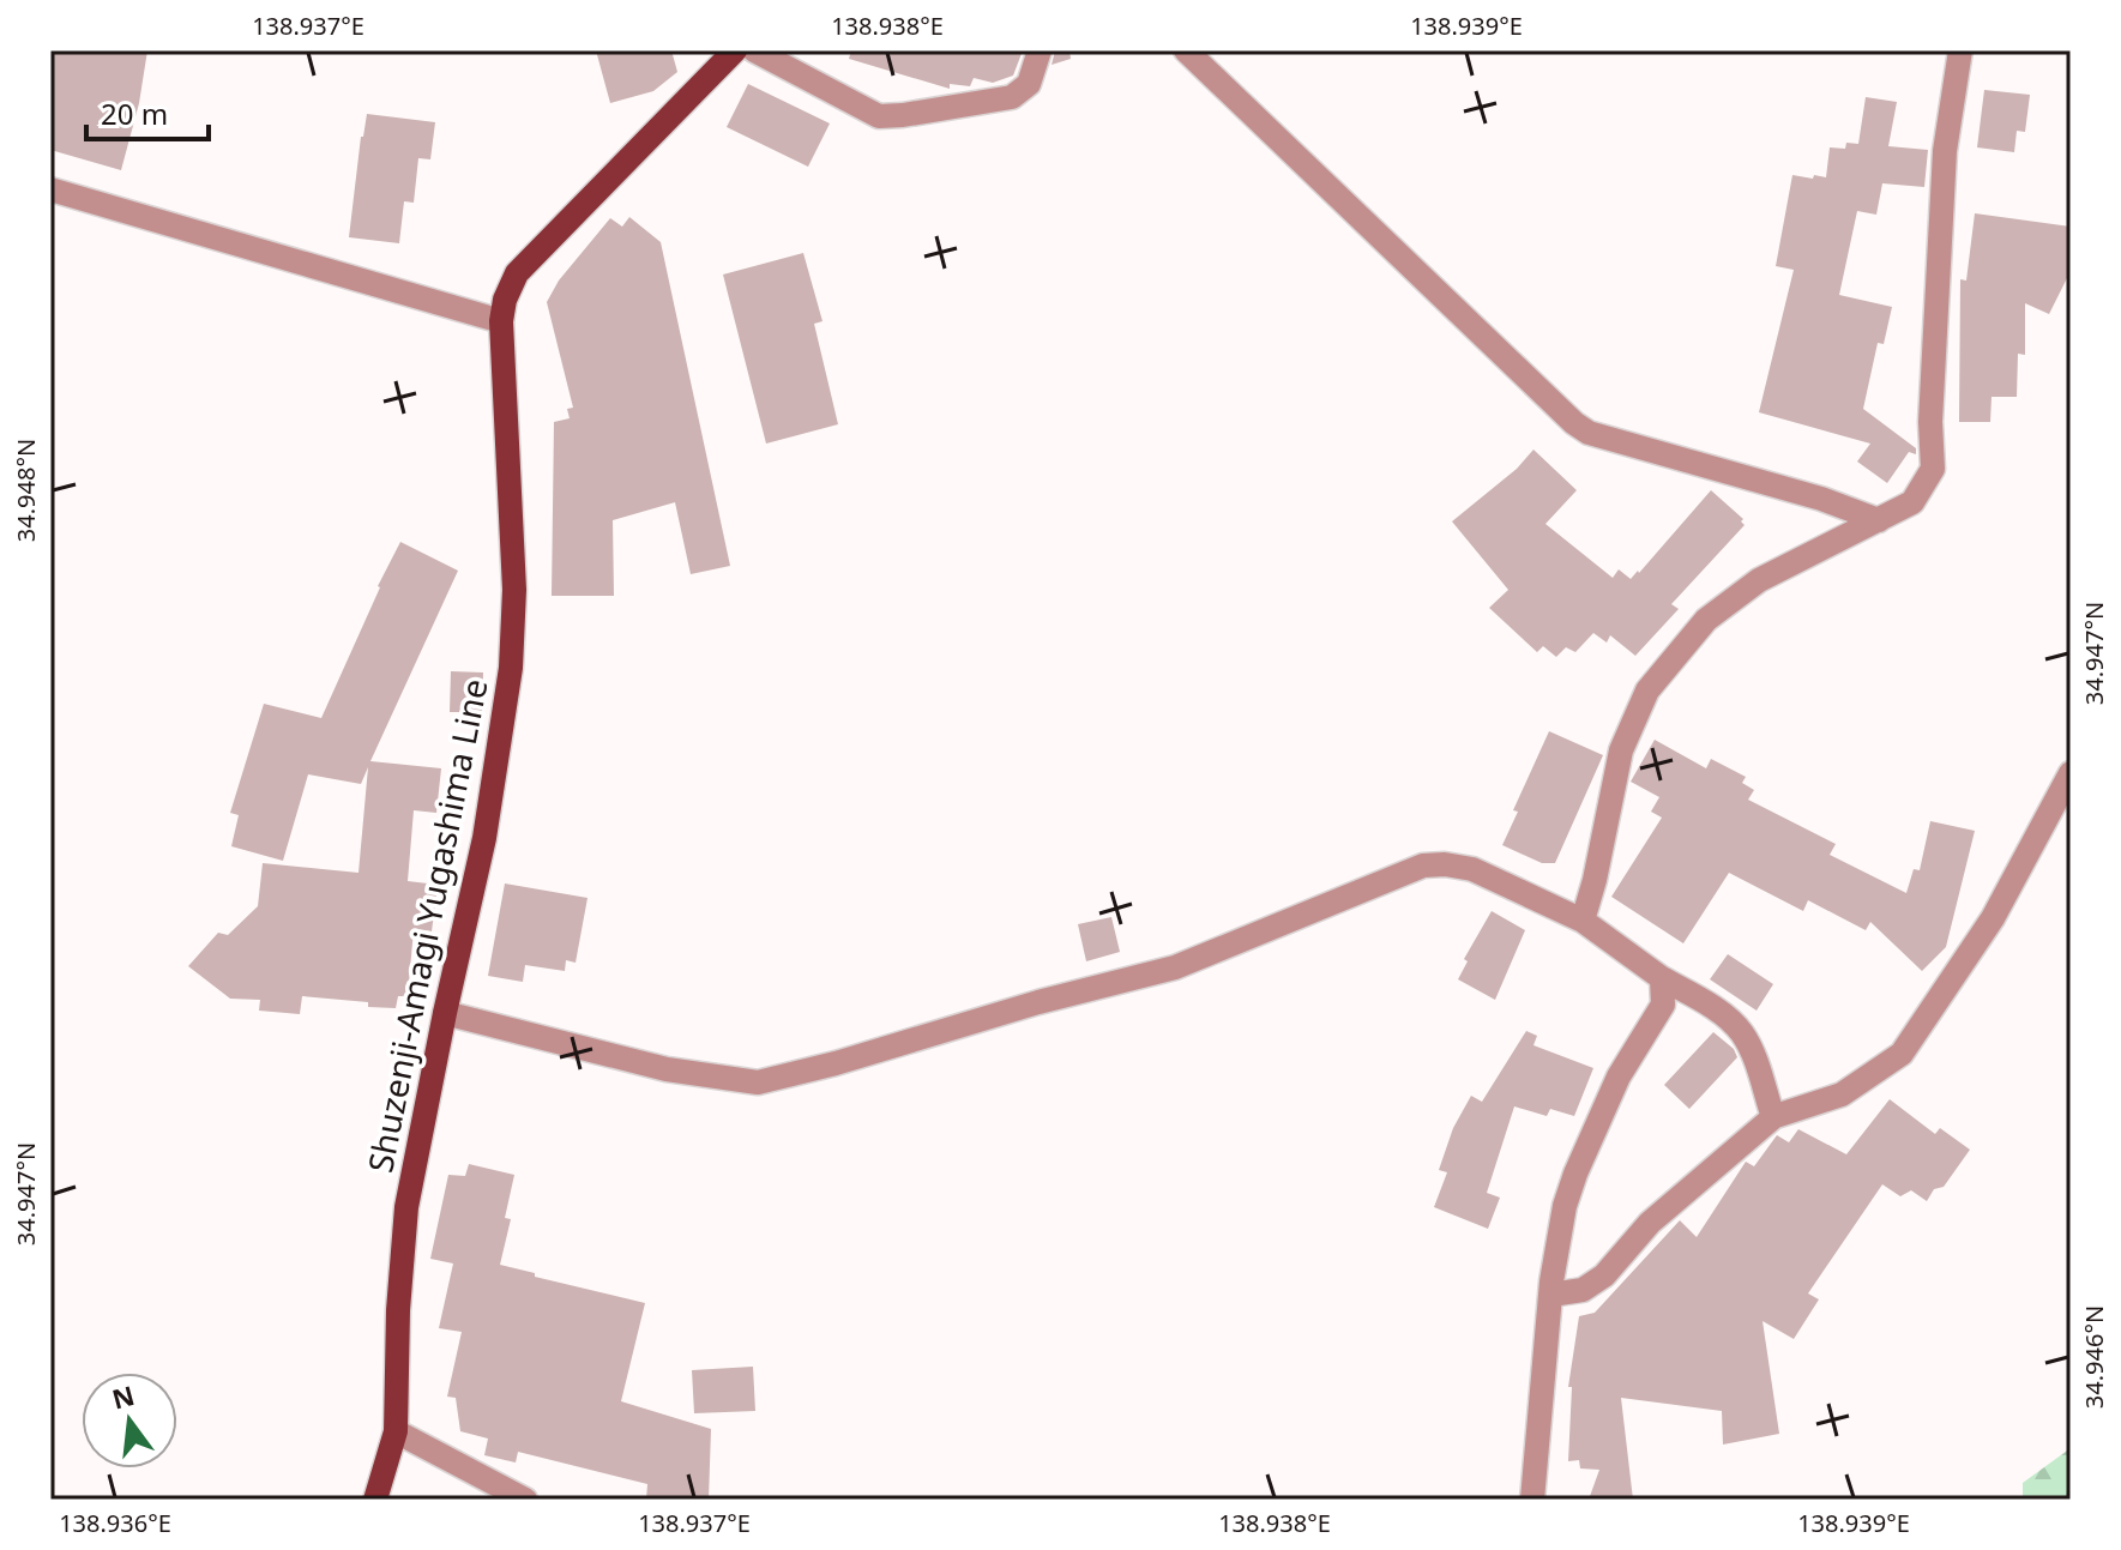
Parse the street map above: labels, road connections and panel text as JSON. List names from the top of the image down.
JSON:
{
  "streets": {
    "main road": ["Shuzenji-Amagi Yugashima Line"]
  },
  "scale_bar": "20 m",
  "north": "top",
  "coordinates": [
    "138.937°E",
    "138.938°E",
    "138.939°E",
    "34.948°N",
    "34.947°N",
    "34.946°N",
    "138.936°E"
  ]
}
